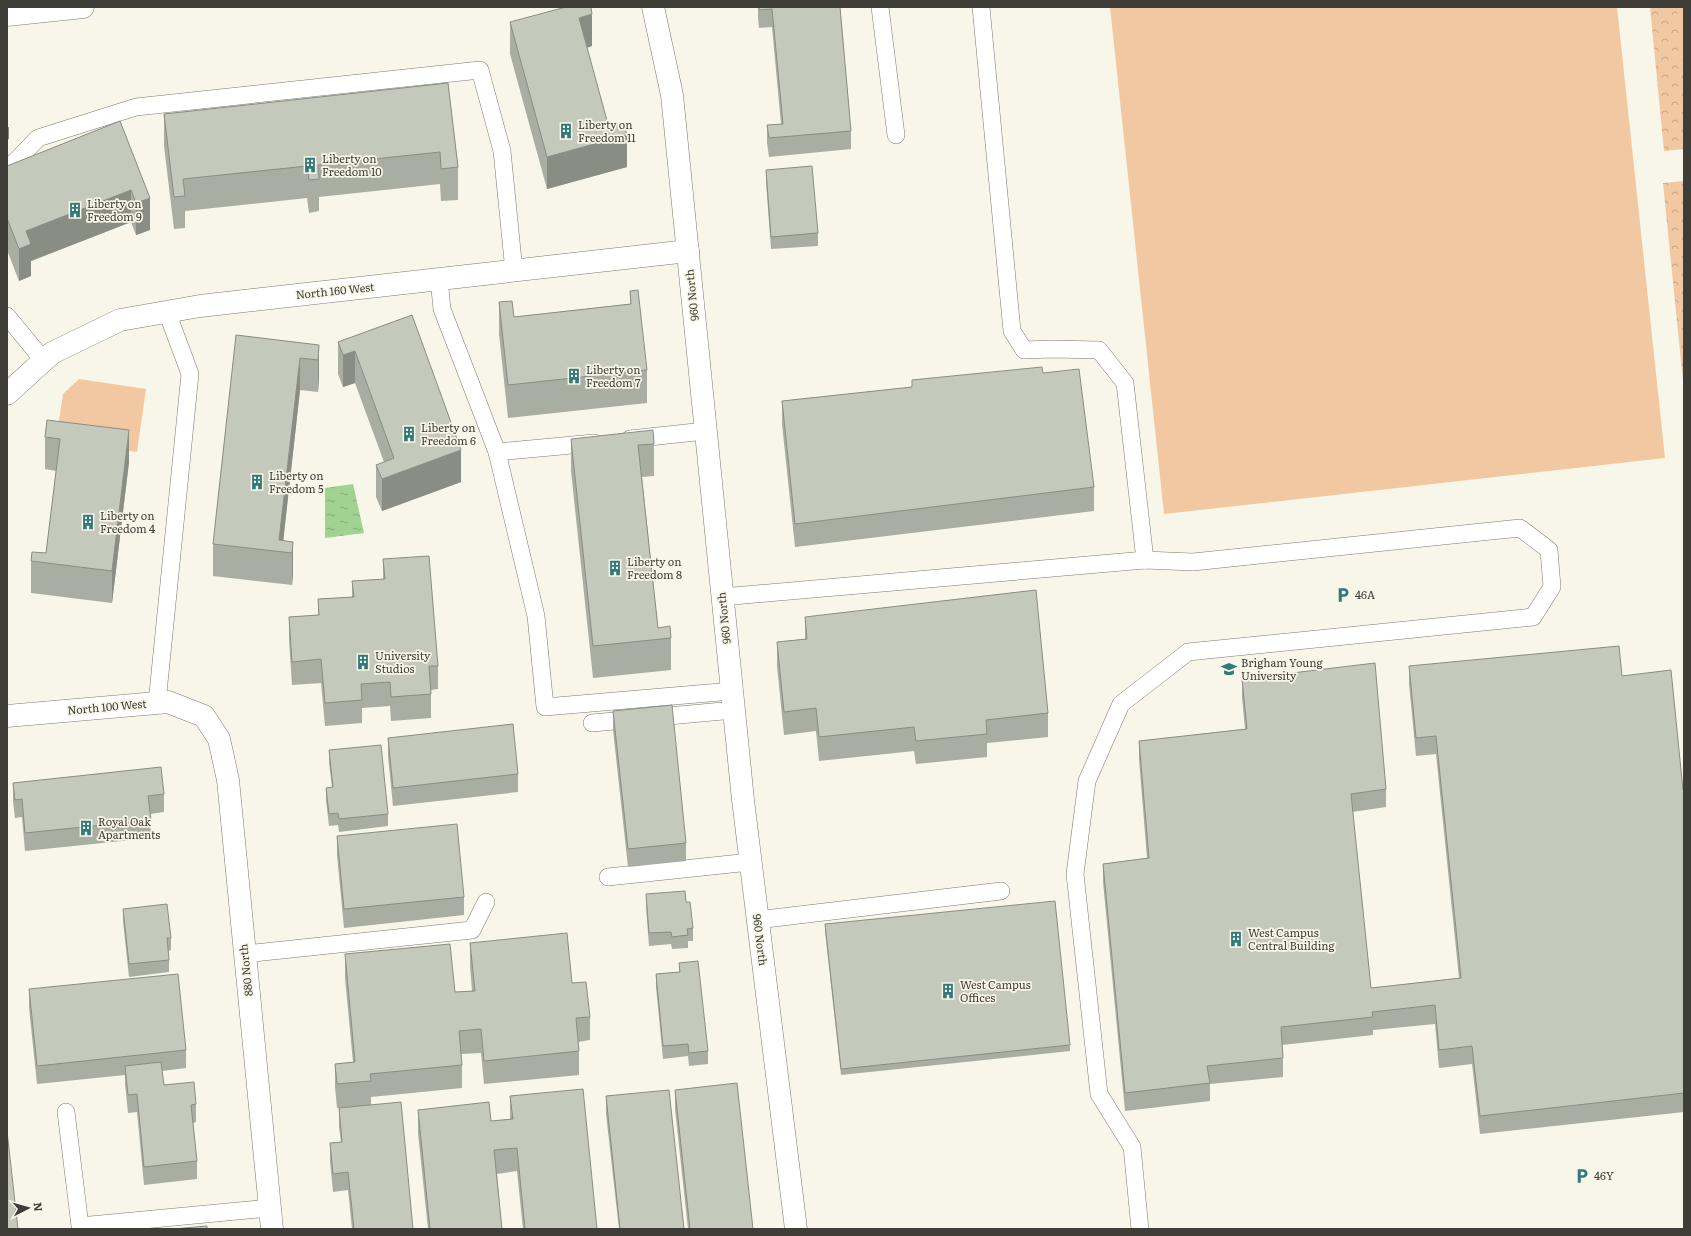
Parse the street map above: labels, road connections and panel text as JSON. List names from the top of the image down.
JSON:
{
  "streets": {
    "street": [
      "North 160 West",
      "960 North",
      "North 100 West",
      "880 North"
    ]
  },
  "crossings": [
    ["North 160 West", "960 North"],
    ["North 100 West", "880 North"]
  ],
  "places": {
    "building": [
      "Liberty on Freedom 11",
      "Liberty on Freedom 10",
      "Liberty on Freedom 9",
      "Liberty on Freedom 7",
      "Liberty on Freedom 6",
      "Liberty on Freedom 5",
      "Liberty on Freedom 4",
      "Liberty on Freedom 8",
      "University Studios",
      "Royal Oak Apartments",
      "West Campus Central Building",
      "West Campus Offices"
    ],
    "parking": ["46A", "46Y"],
    "school or university": ["Brigham Young University"]
  },
  "north": "right"
}
